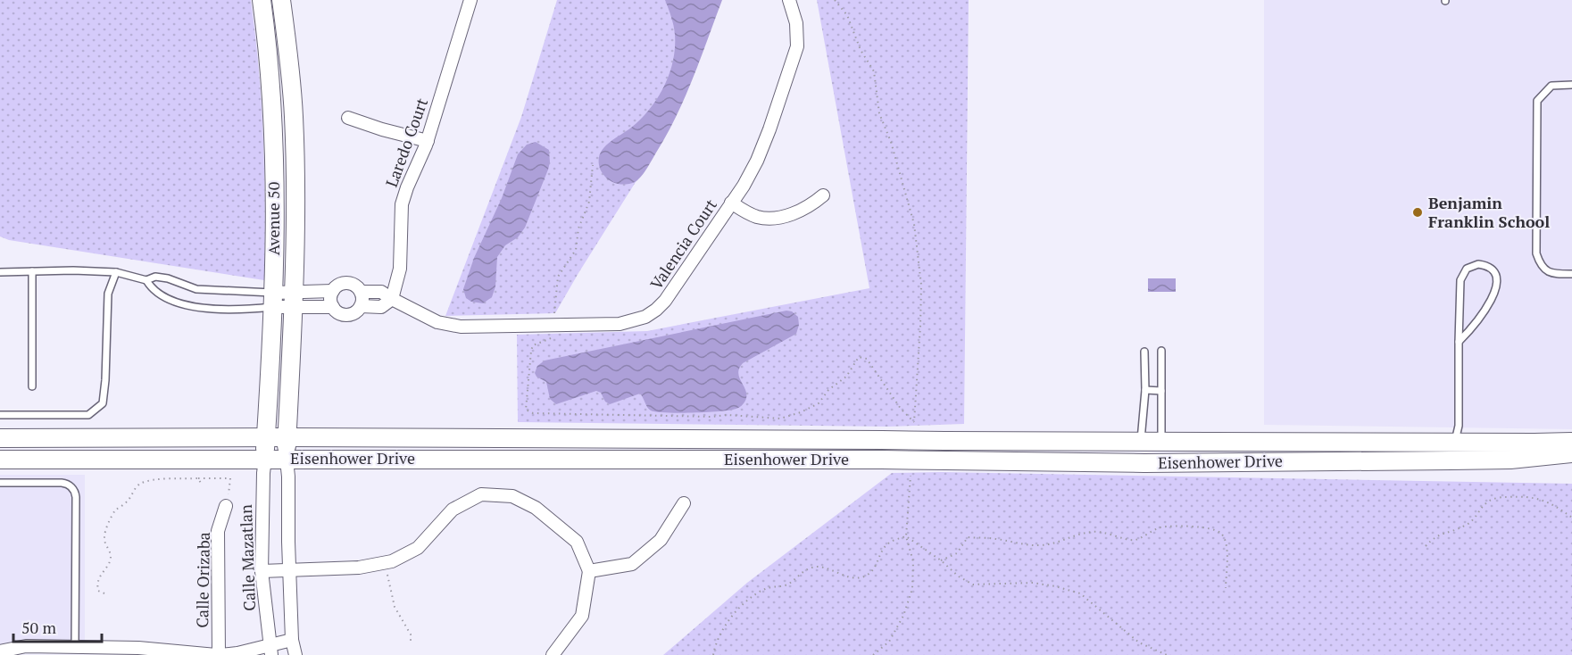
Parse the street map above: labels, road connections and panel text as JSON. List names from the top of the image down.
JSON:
{
  "streets": {
    "main road": ["Avenue 50", "Eisenhower Drive"],
    "street": [
      "Laredo Court",
      "Valencia Court",
      "Calle Mazatlan",
      "Calle Orizaba"
    ]
  },
  "crossings": [
    ["Laredo Court", "Valencia Court"],
    ["Avenue 50", "Valencia Court"],
    ["Avenue 50", "Eisenhower Drive"],
    ["Avenue 50", "Calle Mazatlan"],
    ["Eisenhower Drive", "Calle Mazatlan"]
  ],
  "places": ["Benjamin Franklin School"],
  "scale_bar": "50 m"
}
